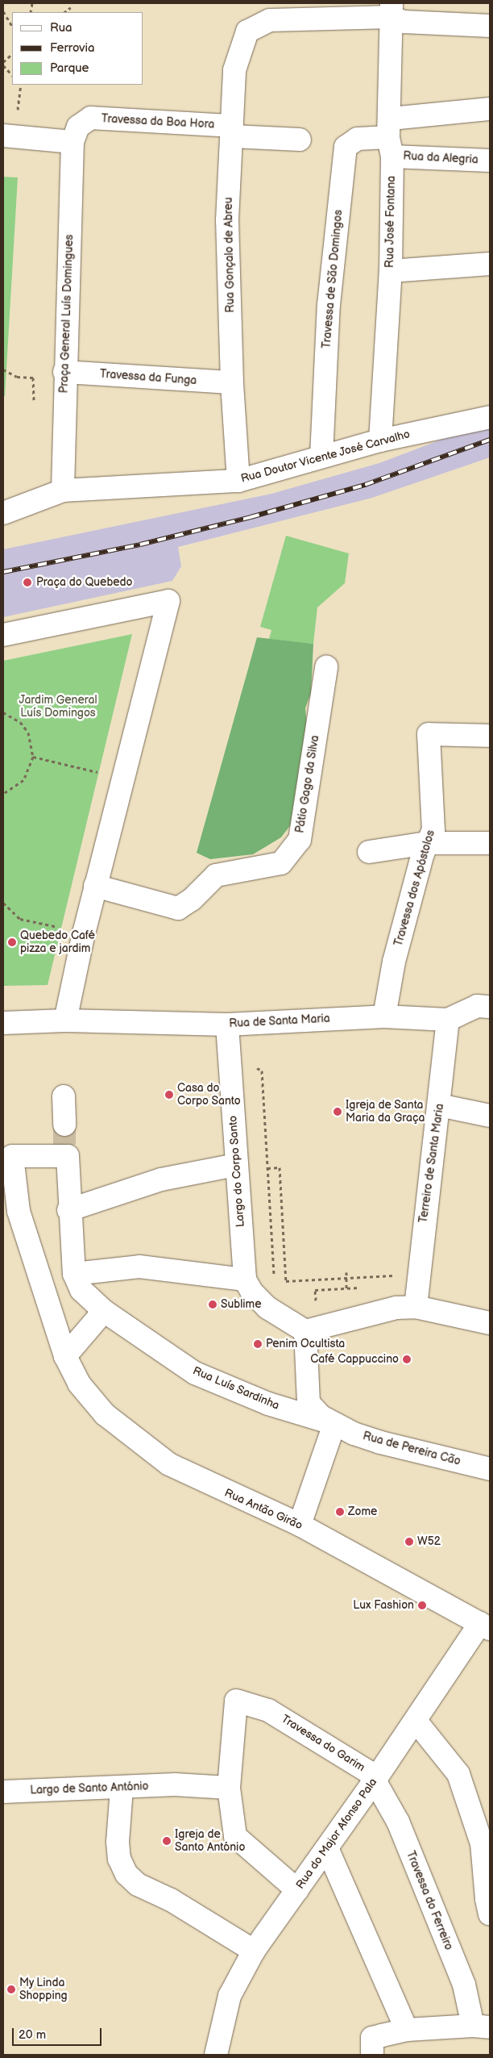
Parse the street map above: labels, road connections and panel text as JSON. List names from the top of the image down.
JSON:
{
  "streets": {
    "street": [
      "Travessa da Boa Hora",
      "Rua da Alegria",
      "Rua José Fontana",
      "Rua Gonçalo de Abreu",
      "Travessa de São Domingos",
      "Praça General Luís Domingues",
      "Travessa da Funga",
      "Rua Doutor Vicente José Carvalho",
      "Pátio Gago da Silva",
      "Travessa dos Apóstolos",
      "Rua de Santa Maria",
      "Terreiro de Santa Maria",
      "Largo do Corpo Santo",
      "Rua Luís Sardinha",
      "Rua de Pereira Cão",
      "Rua Antão Girão",
      "Travessa do Garim",
      "Largo de Santo António",
      "Rua do Major Afonso Pala",
      "Travessa do Ferreiro"
    ]
  },
  "crossings": [
    ["Travessa da Boa Hora", "Rua Gonçalo de Abreu"],
    ["Travessa da Boa Hora", "Praça General Luís Domingues"],
    ["Rua da Alegria", "Rua José Fontana"],
    ["Rua da Alegria", "Travessa de São Domingos"],
    ["Rua José Fontana", "Rua Gonçalo de Abreu"],
    ["Rua José Fontana", "Travessa de São Domingos"],
    ["Rua José Fontana", "Rua Doutor Vicente José Carvalho"],
    ["Rua Gonçalo de Abreu", "Travessa da Funga"],
    ["Rua Gonçalo de Abreu", "Rua Doutor Vicente José Carvalho"],
    ["Travessa de São Domingos", "Rua Doutor Vicente José Carvalho"],
    ["Praça General Luís Domingues", "Travessa da Funga"],
    ["Praça General Luís Domingues", "Rua Doutor Vicente José Carvalho"],
    ["Travessa dos Apóstolos", "Rua de Santa Maria"],
    ["Rua de Santa Maria", "Terreiro de Santa Maria"],
    ["Rua de Santa Maria", "Largo do Corpo Santo"],
    ["Rua Luís Sardinha", "Rua de Pereira Cão"],
    ["Rua Antão Girão", "Rua do Major Afonso Pala"],
    ["Travessa do Garim", "Largo de Santo António"],
    ["Travessa do Garim", "Rua do Major Afonso Pala"],
    ["Travessa do Garim", "Travessa do Ferreiro"],
    ["Rua do Major Afonso Pala", "Travessa do Ferreiro"]
  ],
  "parks": ["Jardim General Luís Domingos"],
  "places": [
    "Praça do Quebedo",
    "Quebedo Café pizza e jardim",
    "Casa do Corpo Santo",
    "Igreja de Santa Maria da Graça",
    "Sublime",
    "Penim Ocultista",
    "Café Cappuccino",
    "Zome",
    "W52",
    "Lux Fashion",
    "Igreja de Santo António",
    "My Linda Shopping"
  ],
  "legend": ["Rua", "Ferrovia", "Parque"],
  "scale_bar": "20 m"
}
